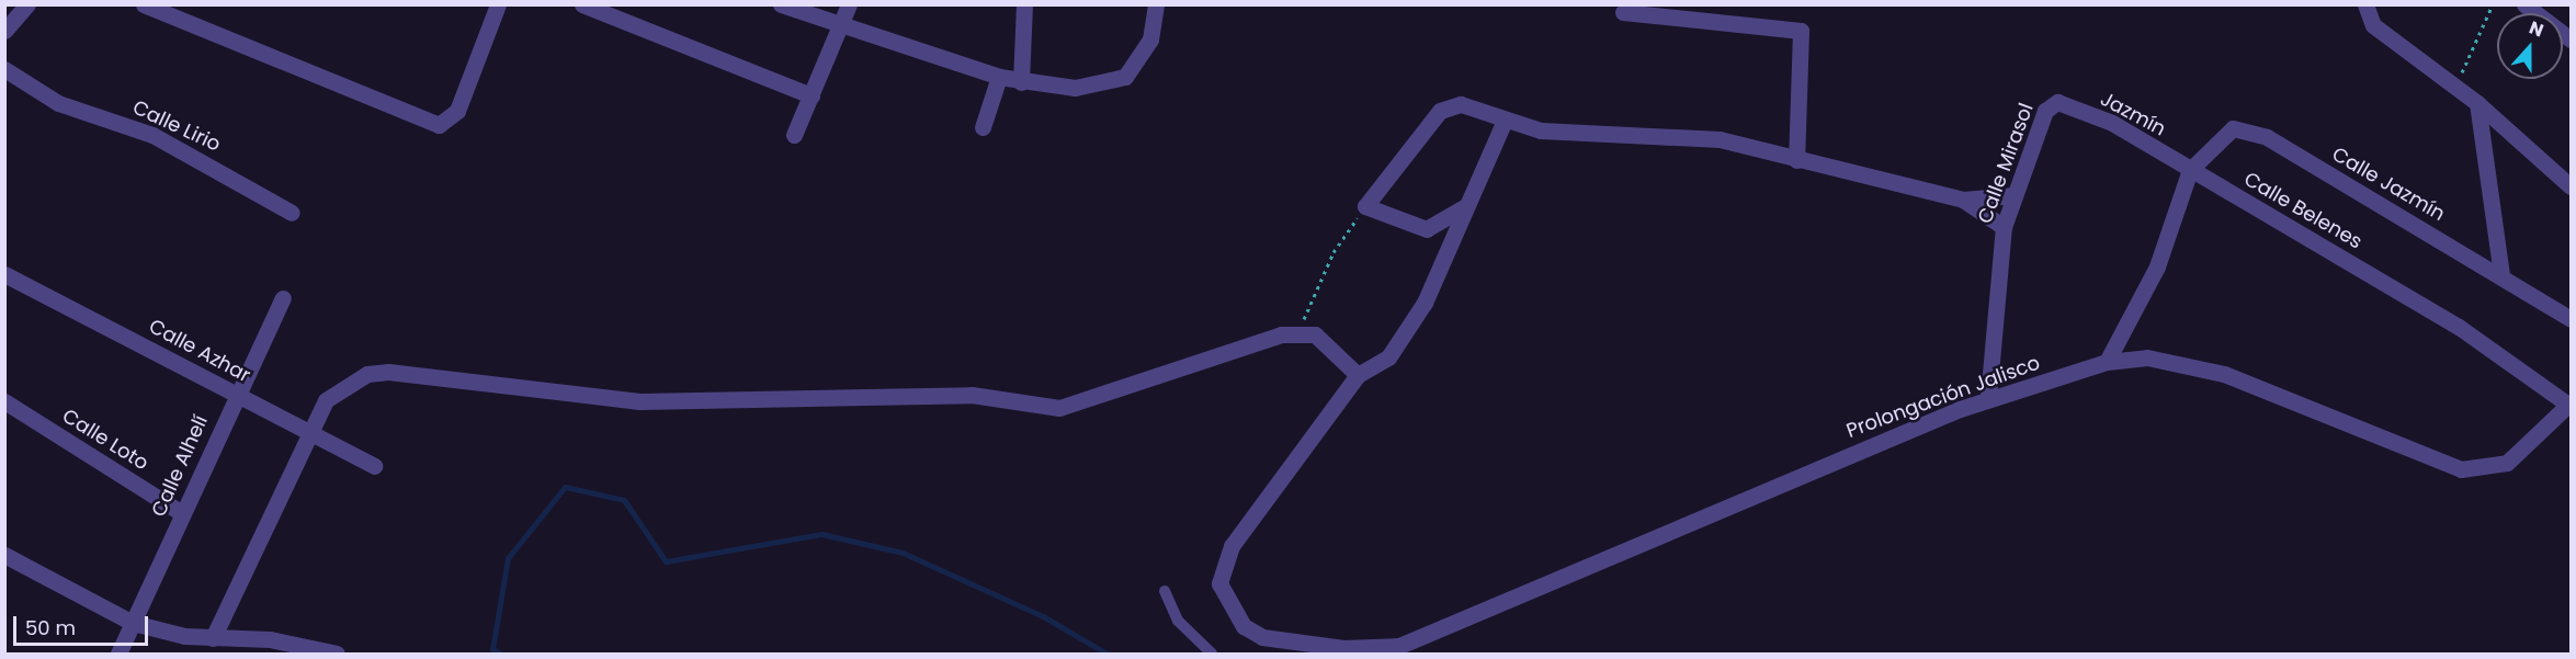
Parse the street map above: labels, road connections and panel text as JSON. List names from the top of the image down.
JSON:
{
  "streets": {
    "street": [
      "Jazmín",
      "Calle Lirio",
      "Calle Mirasol",
      "Calle Jazmín",
      "Calle Belenes",
      "Calle Azhar",
      "Prolongación Jalisco",
      "Calle Loto",
      "Calle Alhelí"
    ]
  },
  "crossings": [
    ["Jazmín", "Calle Mirasol"],
    ["Jazmín", "Calle Jazmín"],
    ["Jazmín", "Calle Belenes"],
    ["Calle Mirasol", "Prolongación Jalisco"],
    ["Calle Jazmín", "Calle Belenes"],
    ["Calle Belenes", "Prolongación Jalisco"],
    ["Calle Azhar", "Calle Alhelí"],
    ["Calle Loto", "Calle Alhelí"]
  ],
  "scale_bar": "50 m",
  "north": "top"
}
